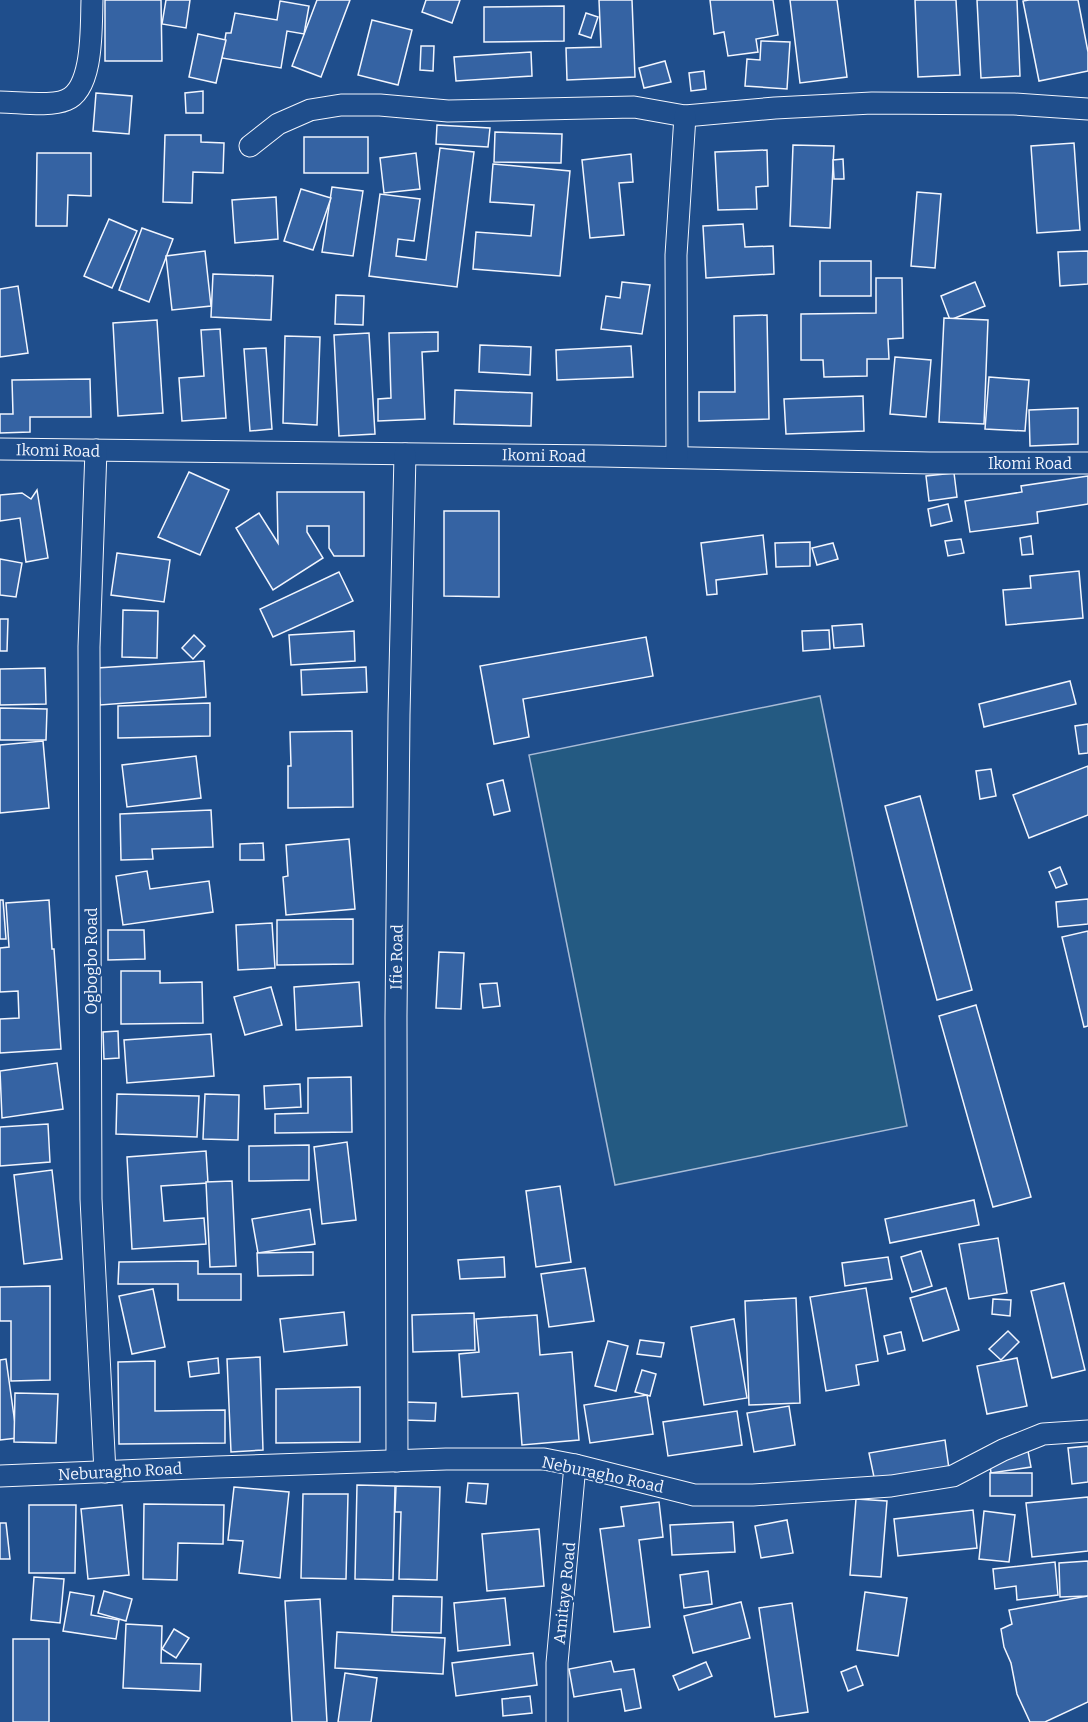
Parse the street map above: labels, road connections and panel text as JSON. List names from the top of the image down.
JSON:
{
  "streets": {
    "street": [
      "Ikomi Road",
      "Ifie Road",
      "Ogbogbo Road",
      "Neburagho Road",
      "Amitaye Road"
    ]
  },
  "crossings": [
    ["Ikomi Road", "Ifie Road"],
    ["Ikomi Road", "Ogbogbo Road"],
    ["Ifie Road", "Neburagho Road"],
    ["Ogbogbo Road", "Neburagho Road"],
    ["Neburagho Road", "Amitaye Road"]
  ]
}
